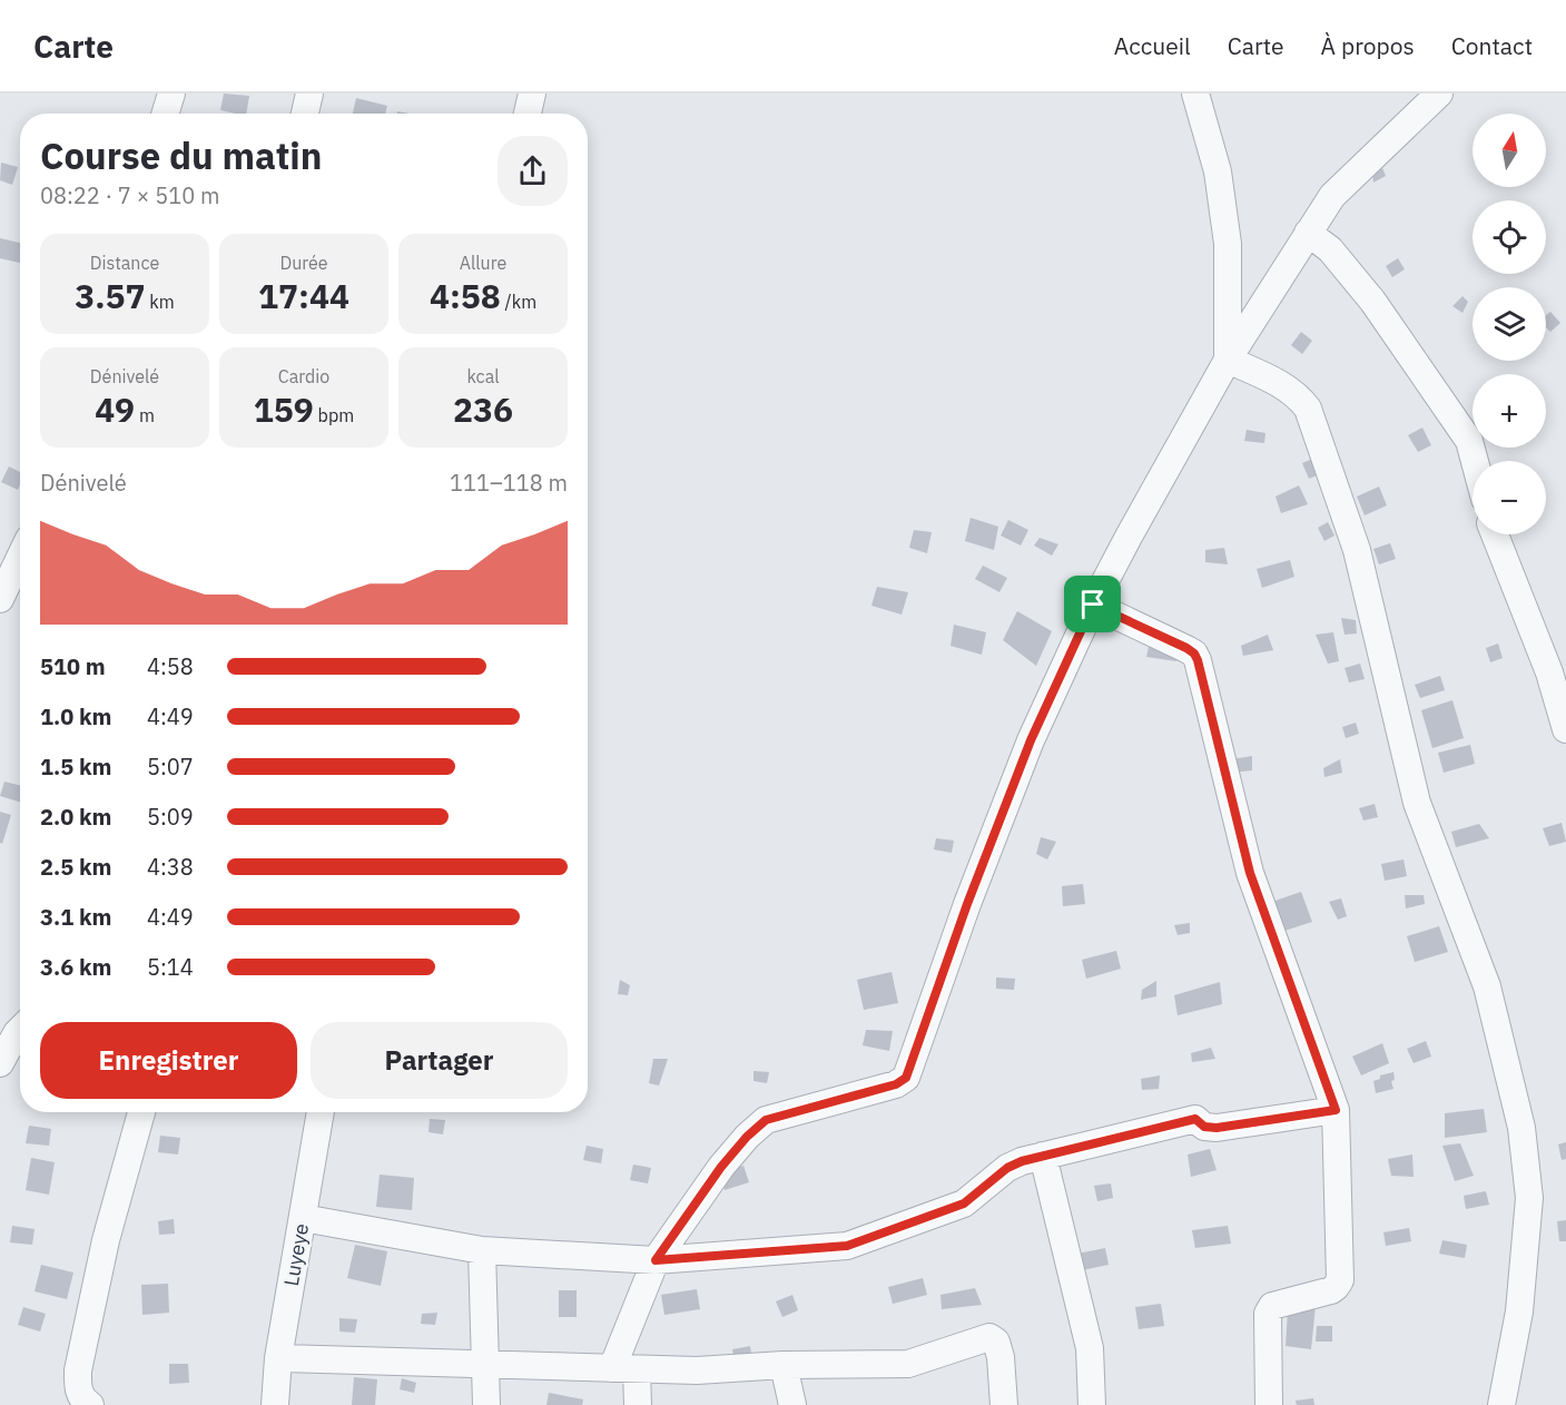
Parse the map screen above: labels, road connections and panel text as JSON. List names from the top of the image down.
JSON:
{
  "streets": {
    "street": ["Luyeye"]
  },
  "north": "top",
  "page": {
    "header": "Carte",
    "nav": [
      "Accueil",
      "Carte",
      "À propos",
      "Contact"
    ],
    "map_buttons": ["+", "−"],
    "heading": ["Course du matin", "08:22 · 7 × 510 m"],
    "stats": [
      ["Distance", "3.57 km"],
      ["Durée", "17:44"],
      ["Allure", "4:58 /km"],
      ["Dénivelé", "49 m"],
      ["Cardio", "159 bpm"],
      ["kcal", "236"]
    ],
    "chart": ["Dénivelé", "111–118 m"],
    "list": [
      {
        "name": "510 m",
        "note": "4:58"
      },
      {
        "name": "1.0 km",
        "note": "4:49"
      },
      {
        "name": "1.5 km",
        "note": "5:07"
      },
      {
        "name": "2.0 km",
        "note": "5:09"
      },
      {
        "name": "2.5 km",
        "note": "4:38"
      },
      {
        "name": "3.1 km",
        "note": "4:49"
      },
      {
        "name": "3.6 km",
        "note": "5:14"
      }
    ],
    "buttons": ["Enregistrer", "Partager"]
  }
}
